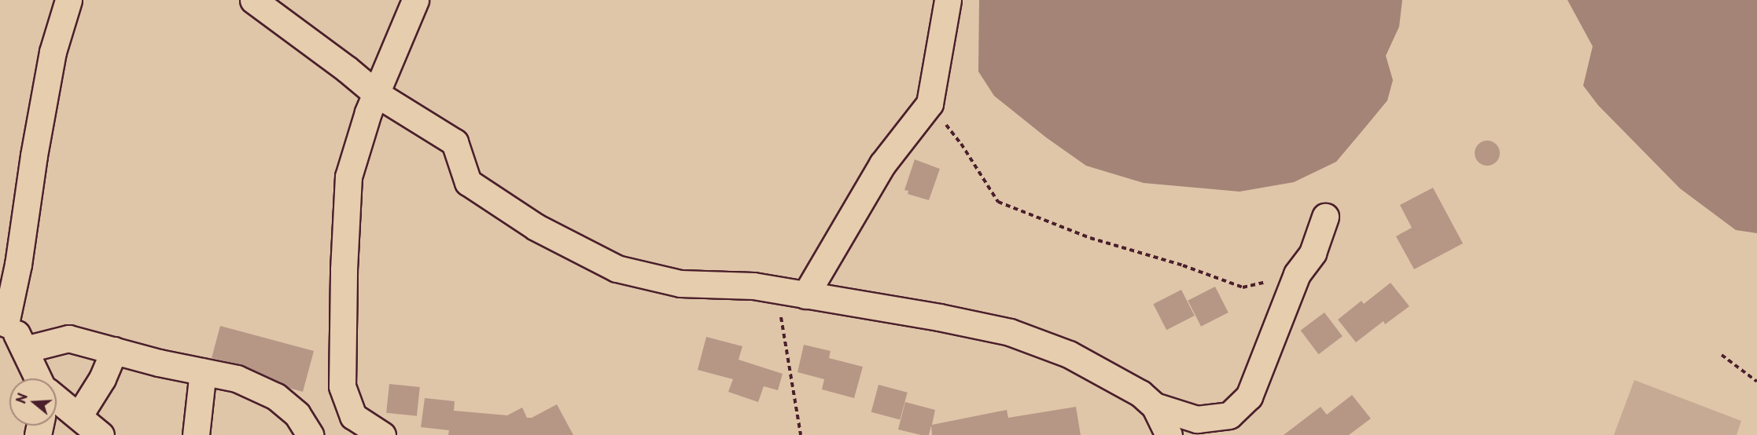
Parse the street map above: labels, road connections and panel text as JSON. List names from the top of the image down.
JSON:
{
  "north": "left"
}
